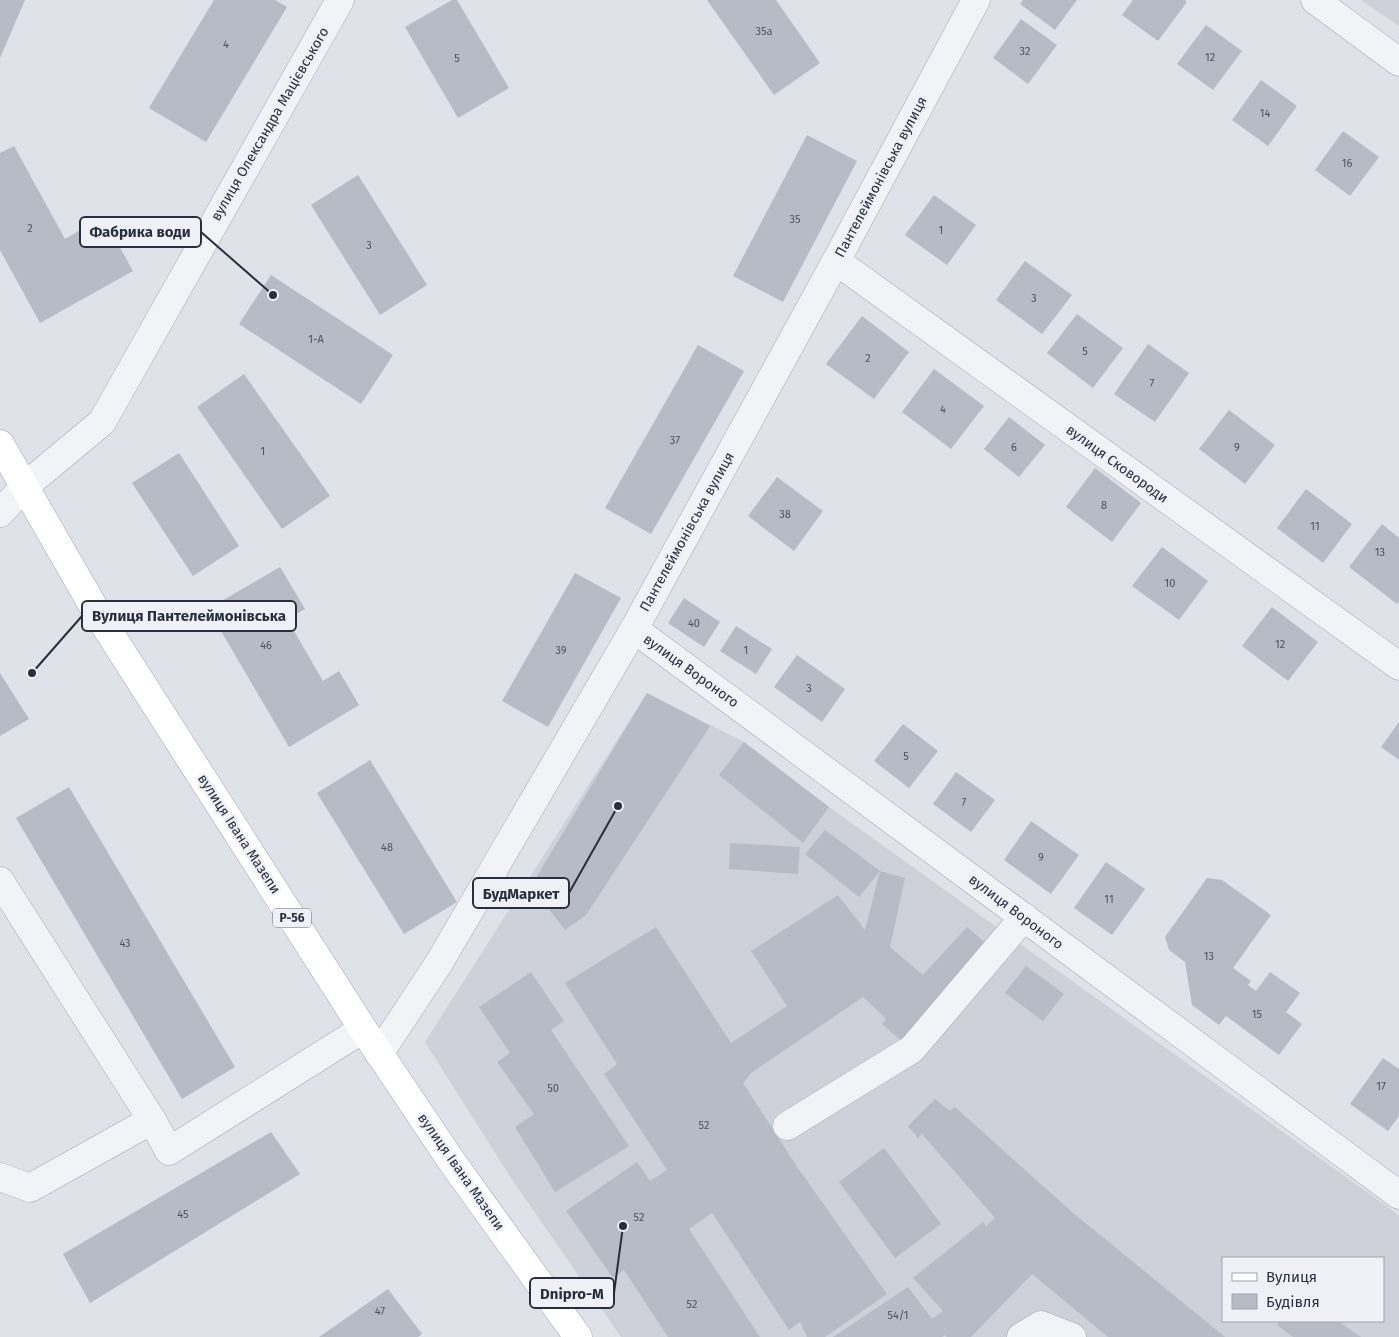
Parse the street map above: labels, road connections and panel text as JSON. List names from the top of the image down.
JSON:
{
  "streets": {
    "main road": ["вулиця Івана Мазепи", "Р-56"],
    "street": [
      "вулиця Олександра Мацієвського",
      "Пантелеймонівська вулиця",
      "вулиця Сковороди",
      "вулиця Вороного"
    ]
  },
  "crossings": [
    ["вулиця Олександра Мацієвського", "вулиця Івана Мазепи"],
    ["Пантелеймонівська вулиця", "вулиця Сковороди"],
    ["Пантелеймонівська вулиця", "вулиця Вороного"],
    ["Пантелеймонівська вулиця", "вулиця Івана Мазепи"]
  ],
  "places": [
    "Фабрика води",
    "Вулиця Пантелеймонівська",
    "БудМаркет",
    "Dnipro-M"
  ],
  "house_numbers": [
    "35а",
    "4",
    "32",
    "12",
    "5",
    "14",
    "16",
    "35",
    "2",
    "1",
    "3",
    "3",
    "1-А",
    "5",
    "2",
    "7",
    "4",
    "37",
    "6",
    "9",
    "1",
    "8",
    "38",
    "11",
    "13",
    "10",
    "40",
    "12",
    "46",
    "39",
    "1",
    "3",
    "5",
    "7",
    "48",
    "9",
    "11",
    "43",
    "13",
    "15",
    "17",
    "50",
    "52",
    "45",
    "52",
    "52",
    "47",
    "54/1"
  ],
  "legend": ["Вулиця", "Будівля"]
}
